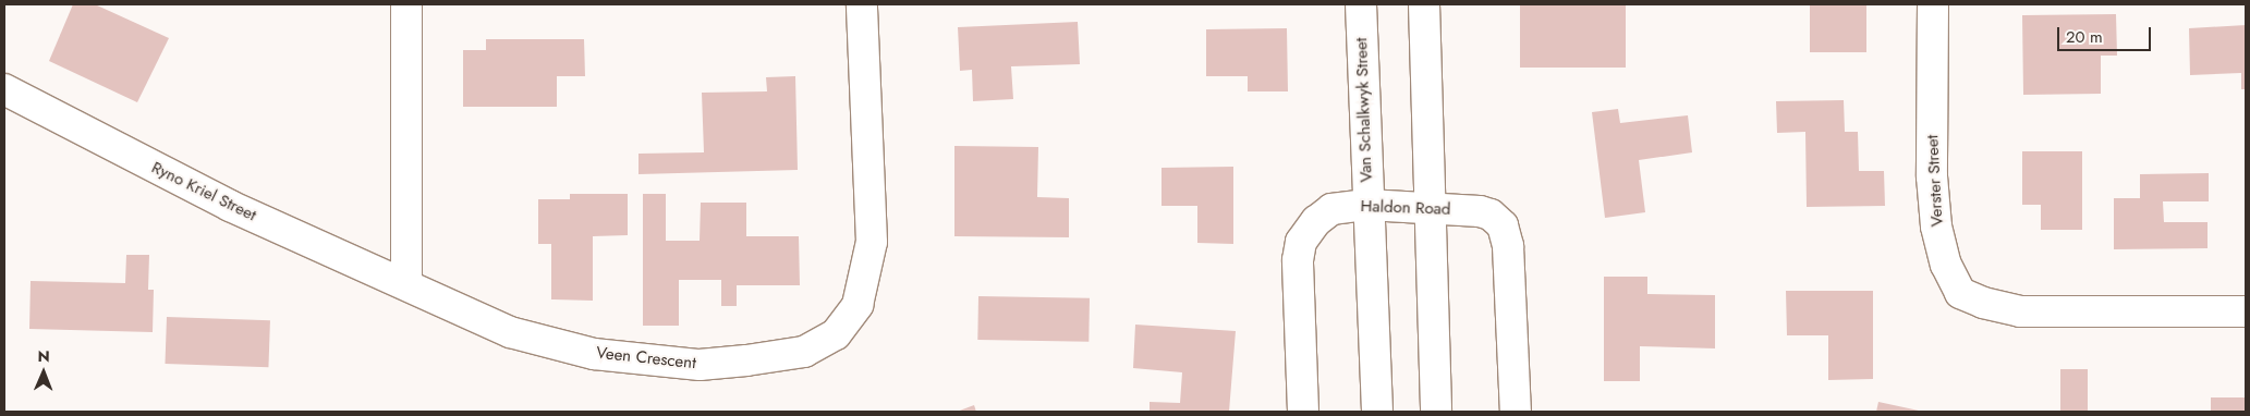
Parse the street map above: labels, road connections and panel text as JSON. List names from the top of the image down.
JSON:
{
  "streets": {
    "street": [
      "Van Schalkwyk Street",
      "Verster Street",
      "Ryno Kriel Street",
      "Haldon Road",
      "Veen Crescent"
    ]
  },
  "crossings": [
    ["Van Schalkwyk Street", "Haldon Road"],
    ["Ryno Kriel Street", "Veen Crescent"]
  ],
  "scale_bar": "20 m",
  "north": "top"
}
